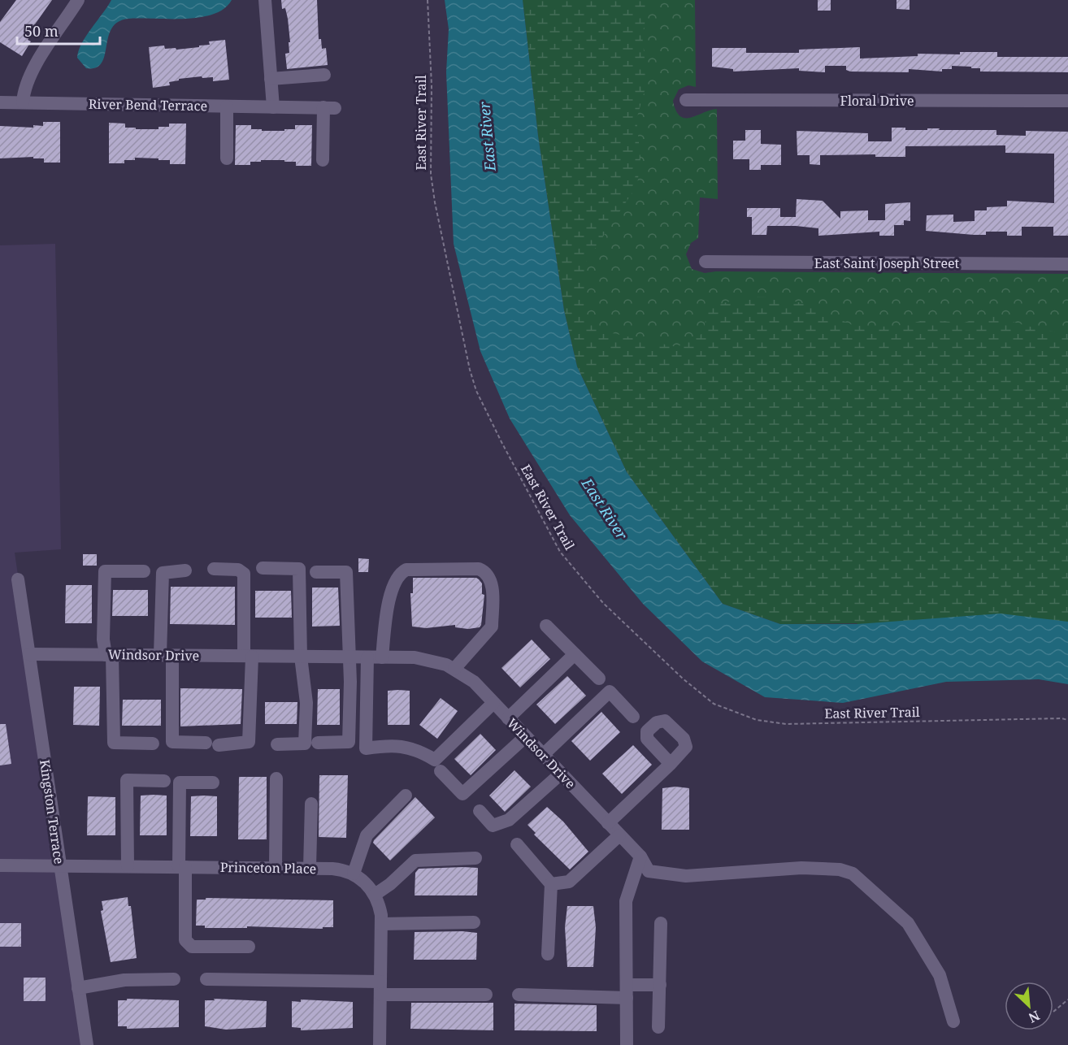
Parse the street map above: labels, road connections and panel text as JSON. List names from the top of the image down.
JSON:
{
  "streets": {
    "street": [
      "Floral Drive",
      "River Bend Terrace",
      "East Saint Joseph Street",
      "Windsor Drive",
      "Kingston Terrace",
      "Princeton Place"
    ],
    "path": ["East River Trail"]
  },
  "crossings": [
    ["Windsor Drive", "Kingston Terrace"],
    ["Kingston Terrace", "Princeton Place"]
  ],
  "water": ["East River"],
  "scale_bar": "50 m",
  "north": "bottom right"
}
